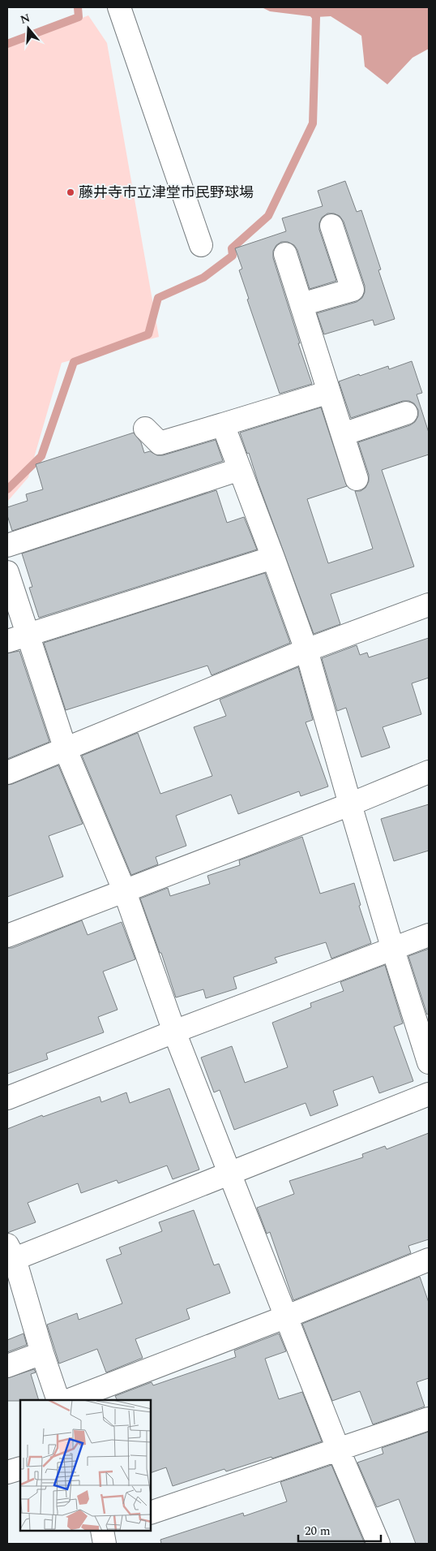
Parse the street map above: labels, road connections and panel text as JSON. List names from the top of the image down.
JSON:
{
  "places": ["藤井寺市立津堂市民野球場"],
  "scale_bar": "20 m",
  "north": "top"
}
